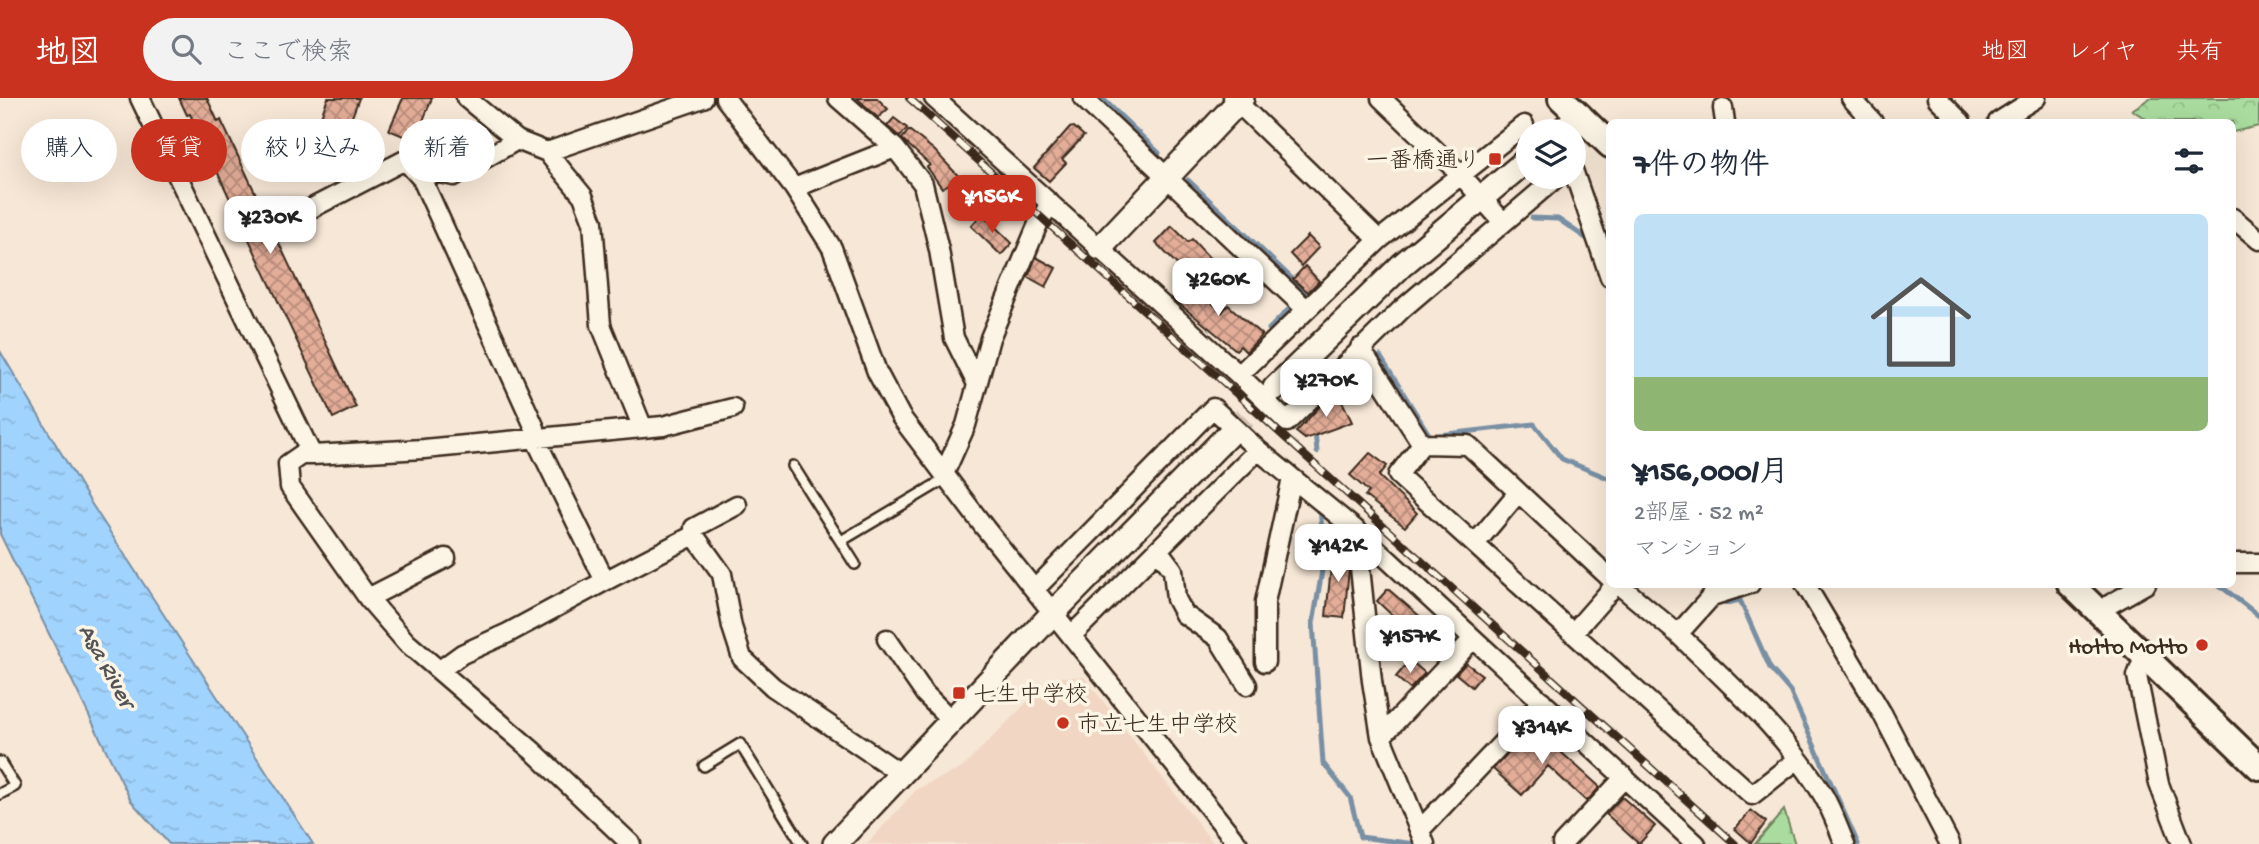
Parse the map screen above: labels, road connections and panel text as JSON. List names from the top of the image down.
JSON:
{
  "water": ["Asa River"],
  "places": {
    "transit": ["一番橋通り", "七生中学校"],
    "other": ["Hotto Motto", "市立七生中学校"]
  },
  "page": {
    "header": "地図",
    "search": "ここで検索",
    "nav": ["地図", "レイヤ", "共有"],
    "chip": [
      "購入",
      "賃貸",
      "絞り込み",
      "新着"
    ],
    "heading": "7件の物件",
    "price": [
      "¥156K",
      "¥230K",
      "¥260K",
      "¥270K",
      "¥142K",
      "¥157K",
      "¥314K"
    ],
    "list": [
      {
        "name": "¥156,000/月",
        "note": "2部屋 · 52 m² · マンション"
      }
    ]
  }
}
